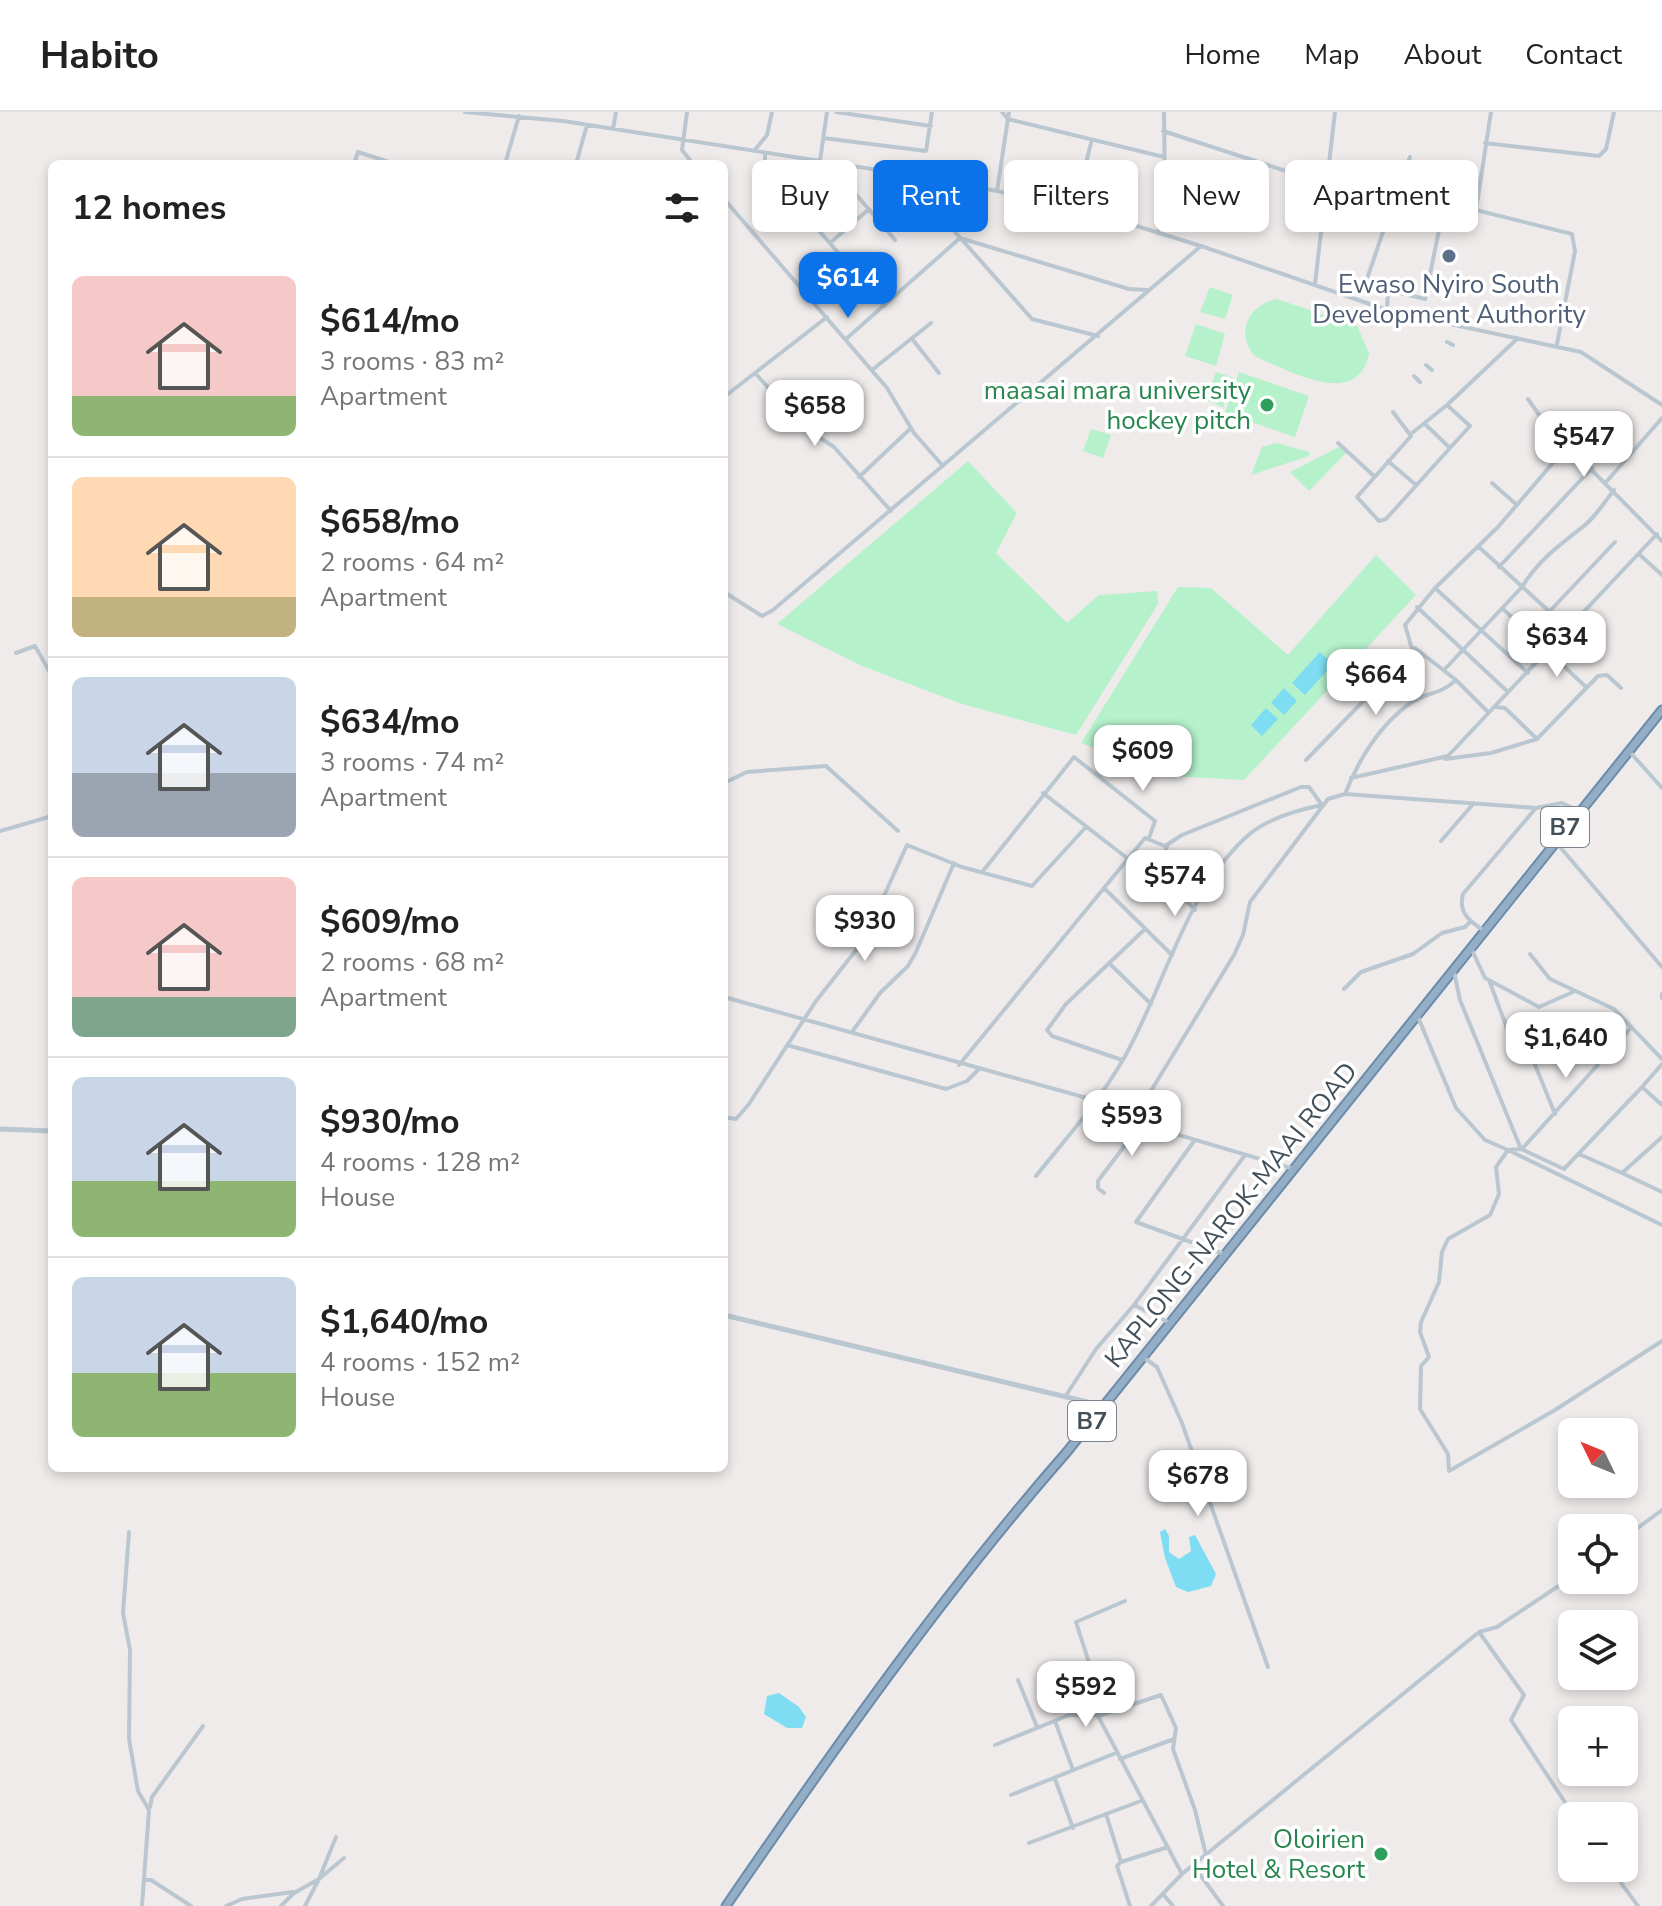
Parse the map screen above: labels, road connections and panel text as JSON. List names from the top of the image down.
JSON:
{
  "streets": {
    "highway": ["B7", "KAPLONG-NAROK-MAAI ROAD"]
  },
  "places": ["Ewaso Nyiro South Development Authority", "maasai mara university hockey pitch", "Oloirien Hotel & Resort"],
  "north": "top left",
  "page": {
    "header": "Habito",
    "nav": [
      "Home",
      "Map",
      "About",
      "Contact"
    ],
    "chip": [
      "Buy",
      "Rent",
      "Filters",
      "New",
      "Apartment"
    ],
    "heading": "12 homes",
    "price": [
      "$614",
      "$658",
      "$547",
      "$634",
      "$664",
      "$609",
      "$574",
      "$930",
      "$1,640",
      "$593",
      "$678",
      "$592"
    ],
    "list": [
      {
        "name": "$614/mo",
        "note": "3 rooms · 83 m² · Apartment"
      },
      {
        "name": "$658/mo",
        "note": "2 rooms · 64 m² · Apartment"
      },
      {
        "name": "$634/mo",
        "note": "3 rooms · 74 m² · Apartment"
      },
      {
        "name": "$609/mo",
        "note": "2 rooms · 68 m² · Apartment"
      },
      {
        "name": "$930/mo",
        "note": "4 rooms · 128 m² · House"
      },
      {
        "name": "$1,640/mo",
        "note": "4 rooms · 152 m² · House"
      }
    ],
    "map_buttons": ["+", "−"]
  }
}
